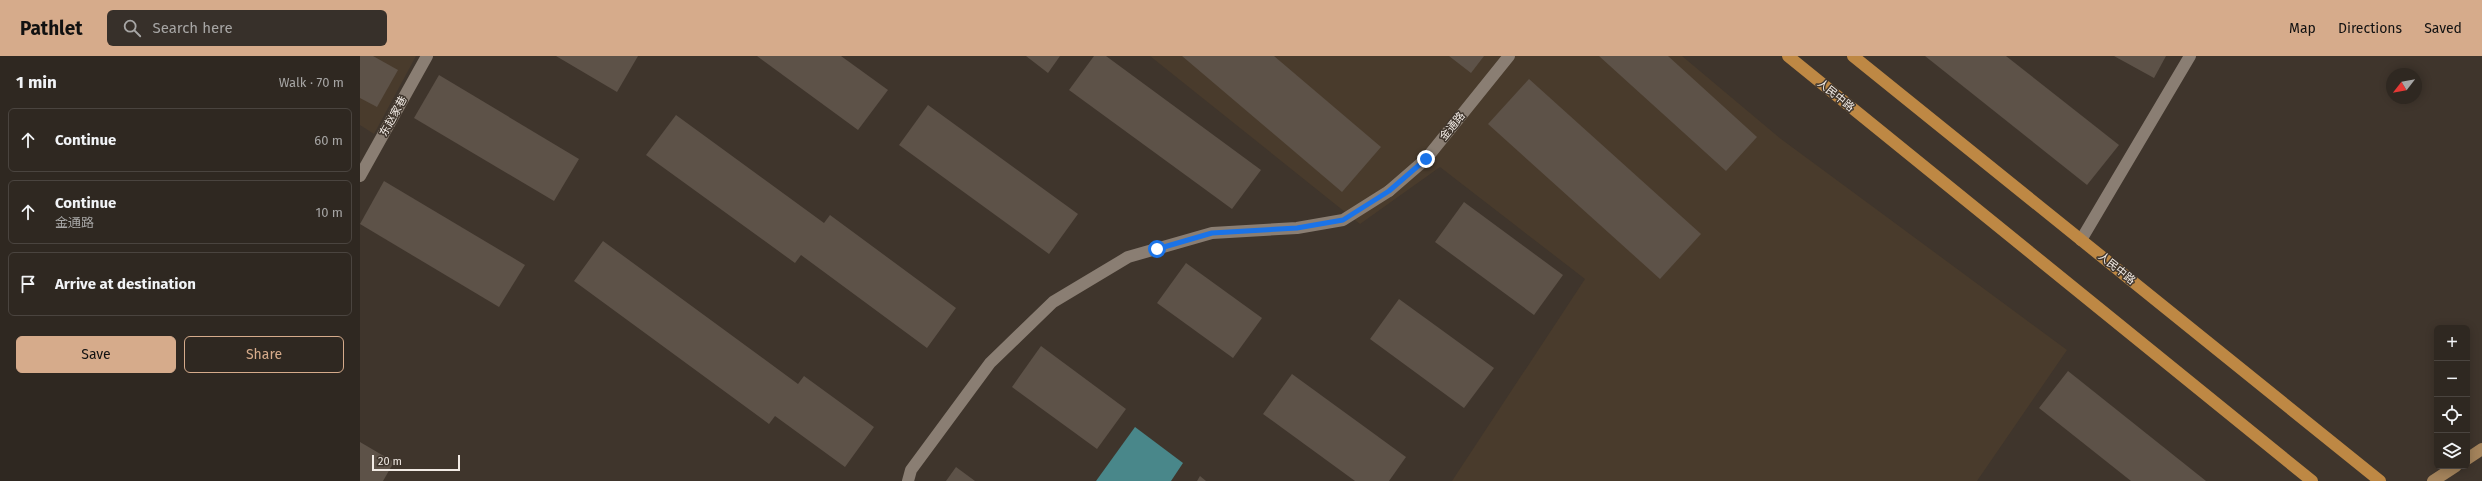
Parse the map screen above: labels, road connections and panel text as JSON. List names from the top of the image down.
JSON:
{
  "streets": {
    "main road": ["人民中路"],
    "street": ["东赵家巷", "金通路"]
  },
  "scale_bar": "20 m",
  "north": "bottom left",
  "page": {
    "header": "Pathlet",
    "search": "Search here",
    "nav": ["Map", "Directions", "Saved"],
    "heading": ["1 min", "Walk · 70 m"],
    "list": [
      ["Continue", "60 m"],
      ["Continue", "金通路", "10 m"],
      "Arrive at destination"
    ],
    "buttons": ["Save", "Share"],
    "map_buttons": ["+", "−"],
    "scale": "20 m"
  }
}
